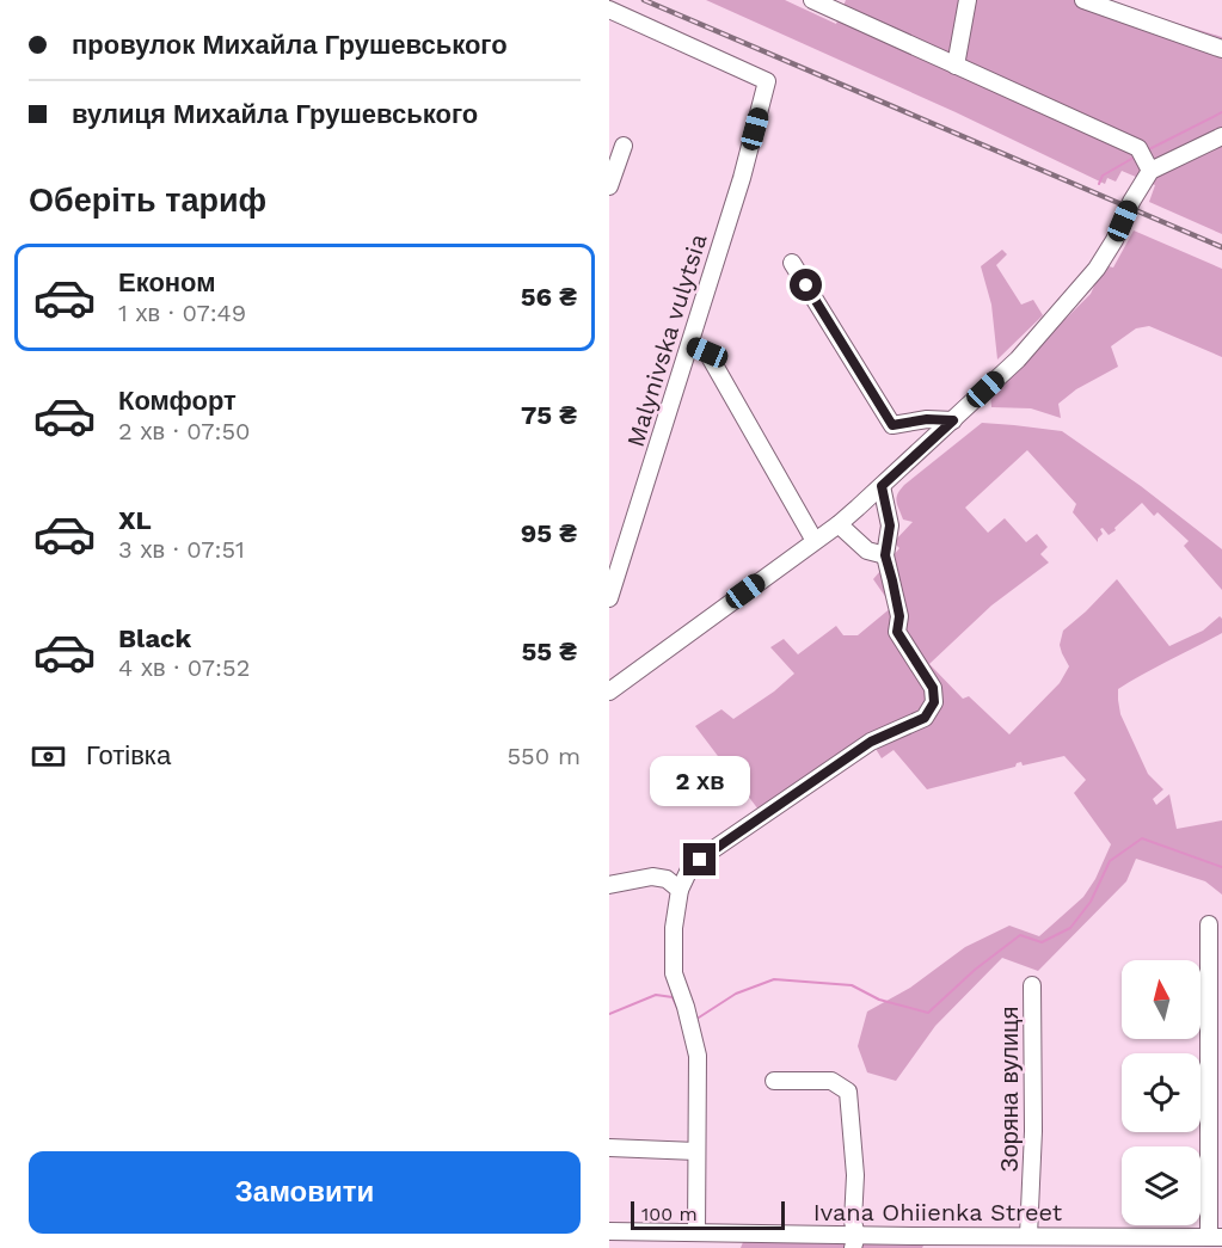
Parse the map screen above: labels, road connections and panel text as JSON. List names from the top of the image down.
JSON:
{
  "streets": {
    "street": ["Malynivska vulytsia", "Зоряна вулиця", "Ivana Ohiienka Street"]
  },
  "crossings": [
    ["Зоряна вулиця", "Ivana Ohiienka Street"]
  ],
  "scale_bar": "100 m",
  "north": "top",
  "page": {
    "banner": ["провулок Михайла Грушевського", "вулиця Михайла Грушевського"],
    "heading": "Оберіть тариф",
    "list": [
      {
        "name": "Економ",
        "note": "1 хв · 07:49",
        "value": "56 ₴"
      },
      {
        "name": "Комфорт",
        "note": "2 хв · 07:50",
        "value": "75 ₴"
      },
      {
        "name": "XL",
        "note": "3 хв · 07:51",
        "value": "95 ₴"
      },
      {
        "name": "Black",
        "note": "4 хв · 07:52",
        "value": "55 ₴"
      }
    ],
    "pay": ["Готівка", "550 m"],
    "bubble": "2 хв",
    "buttons": "Замовити",
    "scale": "100 m"
  }
}
